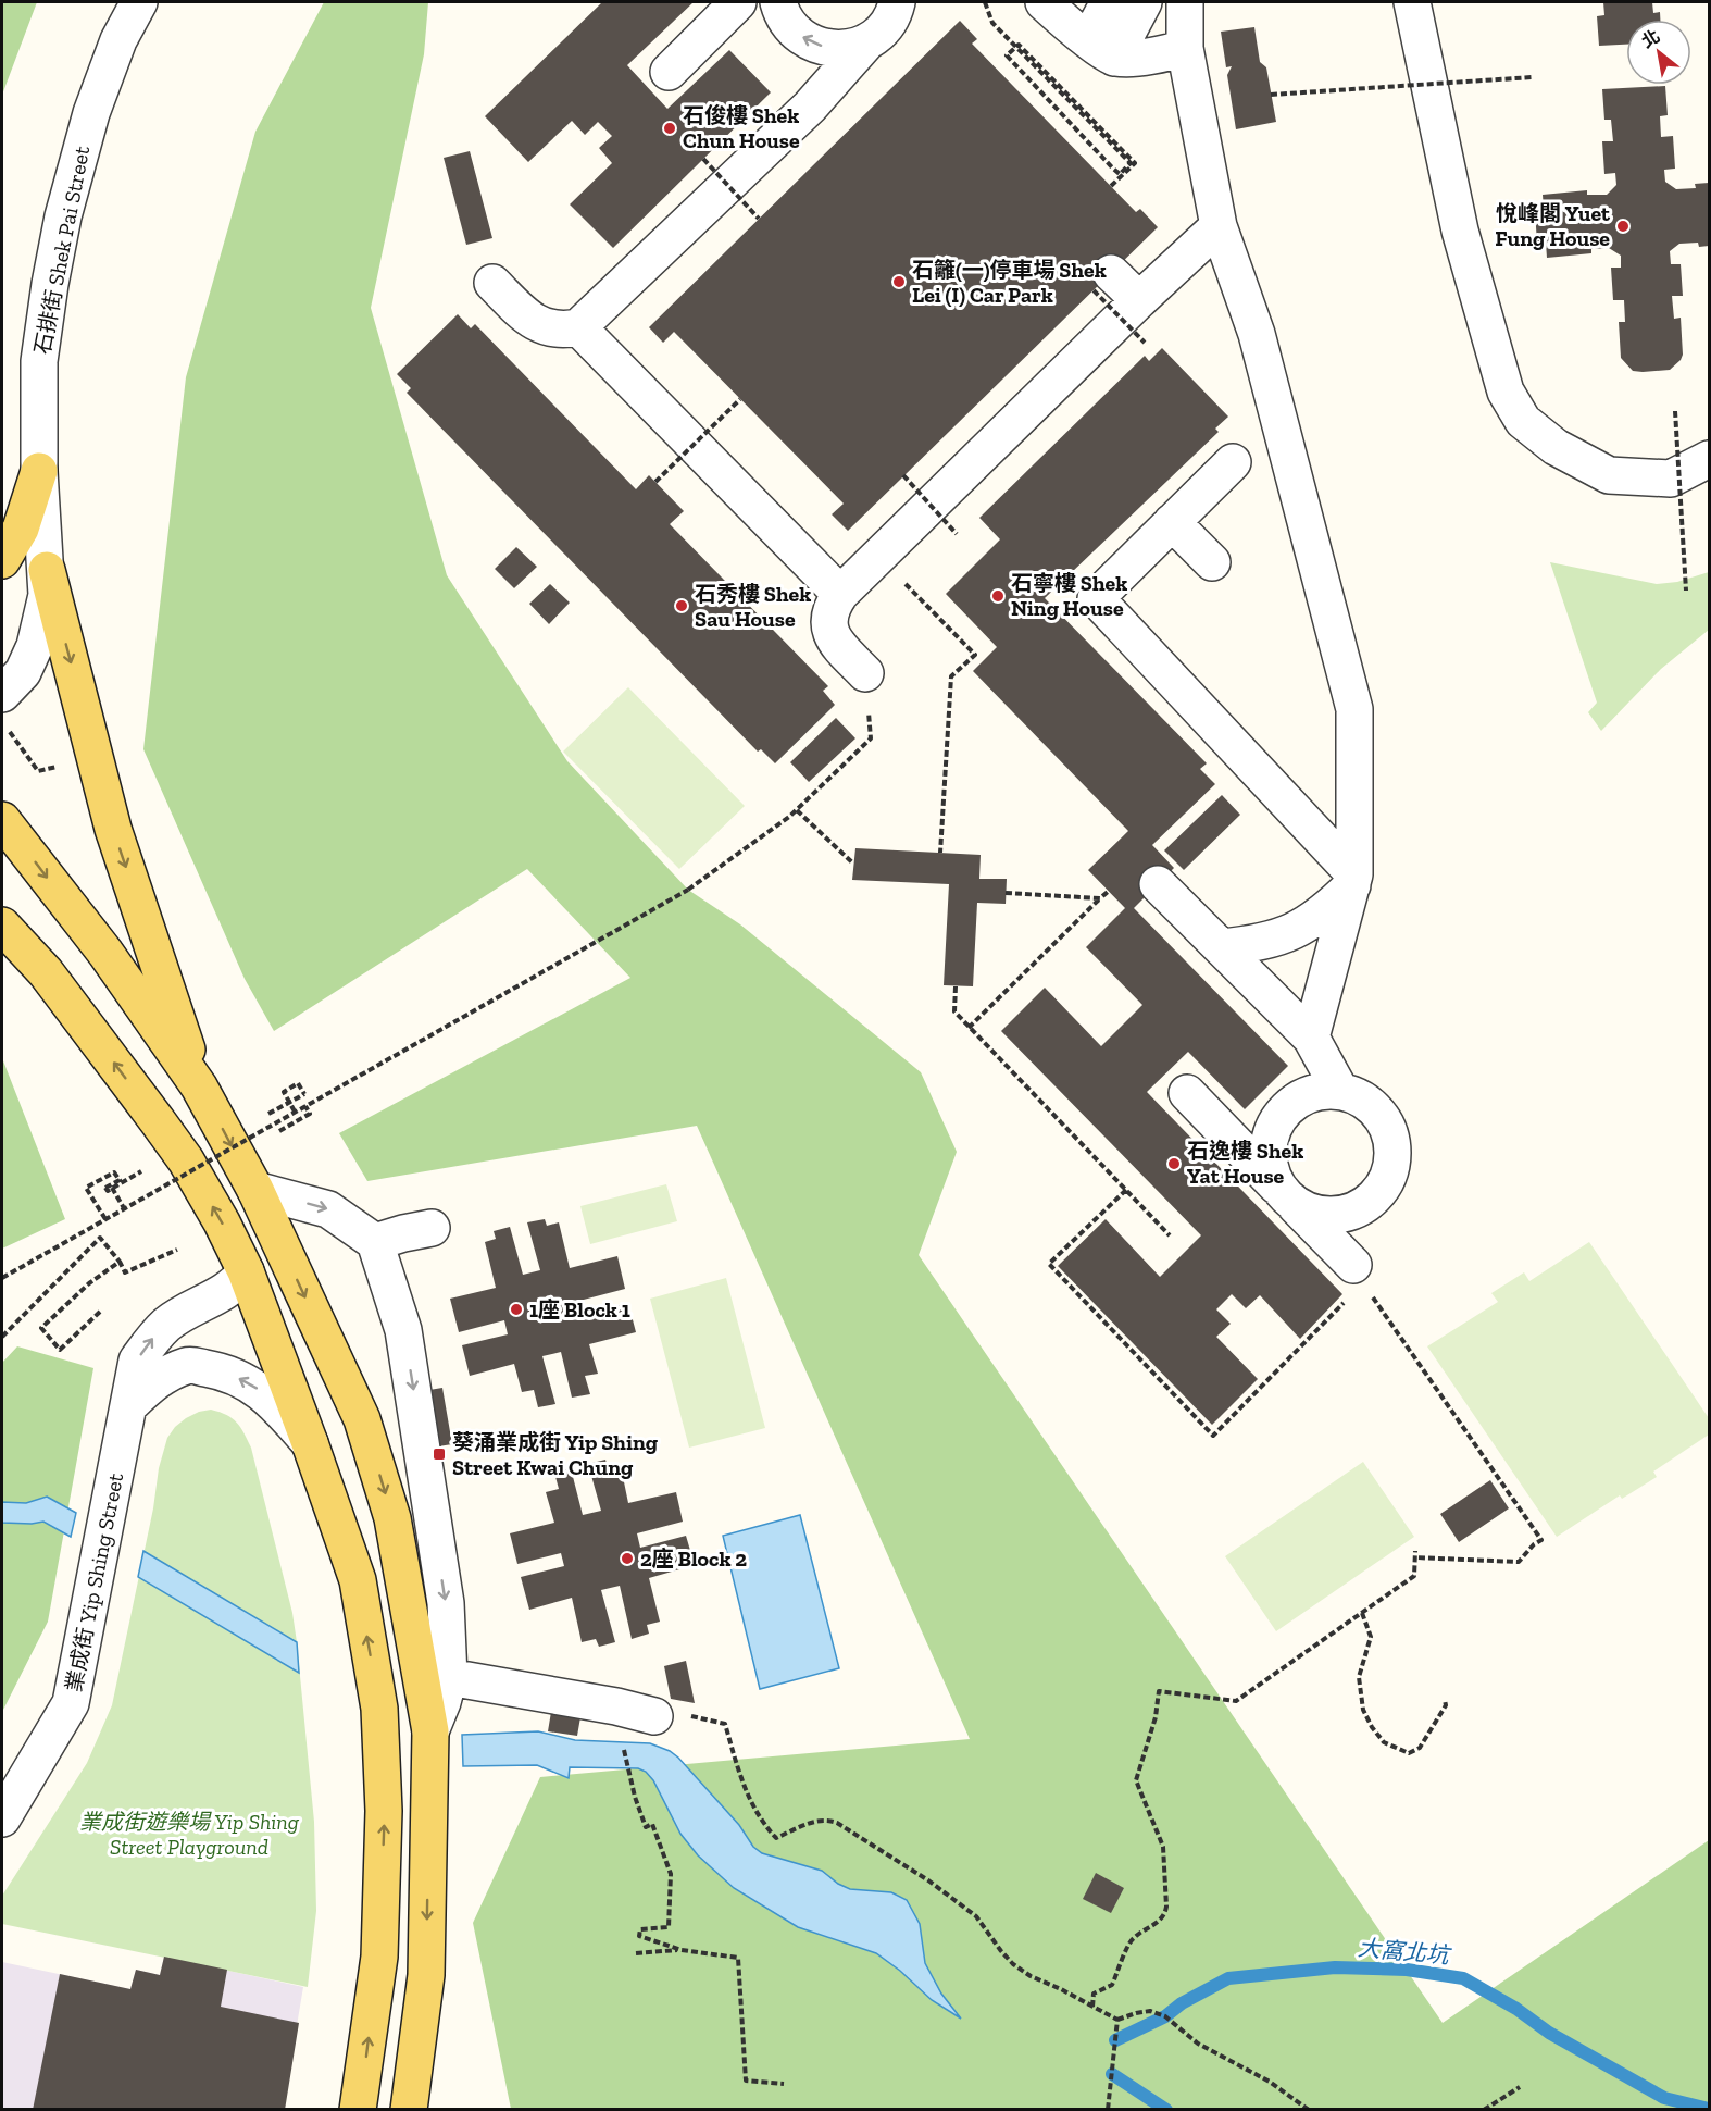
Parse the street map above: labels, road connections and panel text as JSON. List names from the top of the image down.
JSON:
{
  "streets": {
    "street": ["石排街 Shek Pai Street", "業成街 Yip Shing Street"]
  },
  "water": ["大窩北坑"],
  "parks": ["業成街遊樂場 Yip Shing Street Playground"],
  "places": {
    "other": [
      "石俊樓 Shek Chun House",
      "悅峰閣 Yuet Fung House",
      "石籬(一)停車場 Shek Lei (I) Car Park",
      "石寧樓 Shek Ning House",
      "石秀樓 Shek Sau House",
      "石逸樓 Shek Yat House",
      "1座 Block 1",
      "2座 Block 2"
    ],
    "transit": ["葵涌業成街 Yip Shing Street Kwai Chung"]
  },
  "north": "top left"
}
